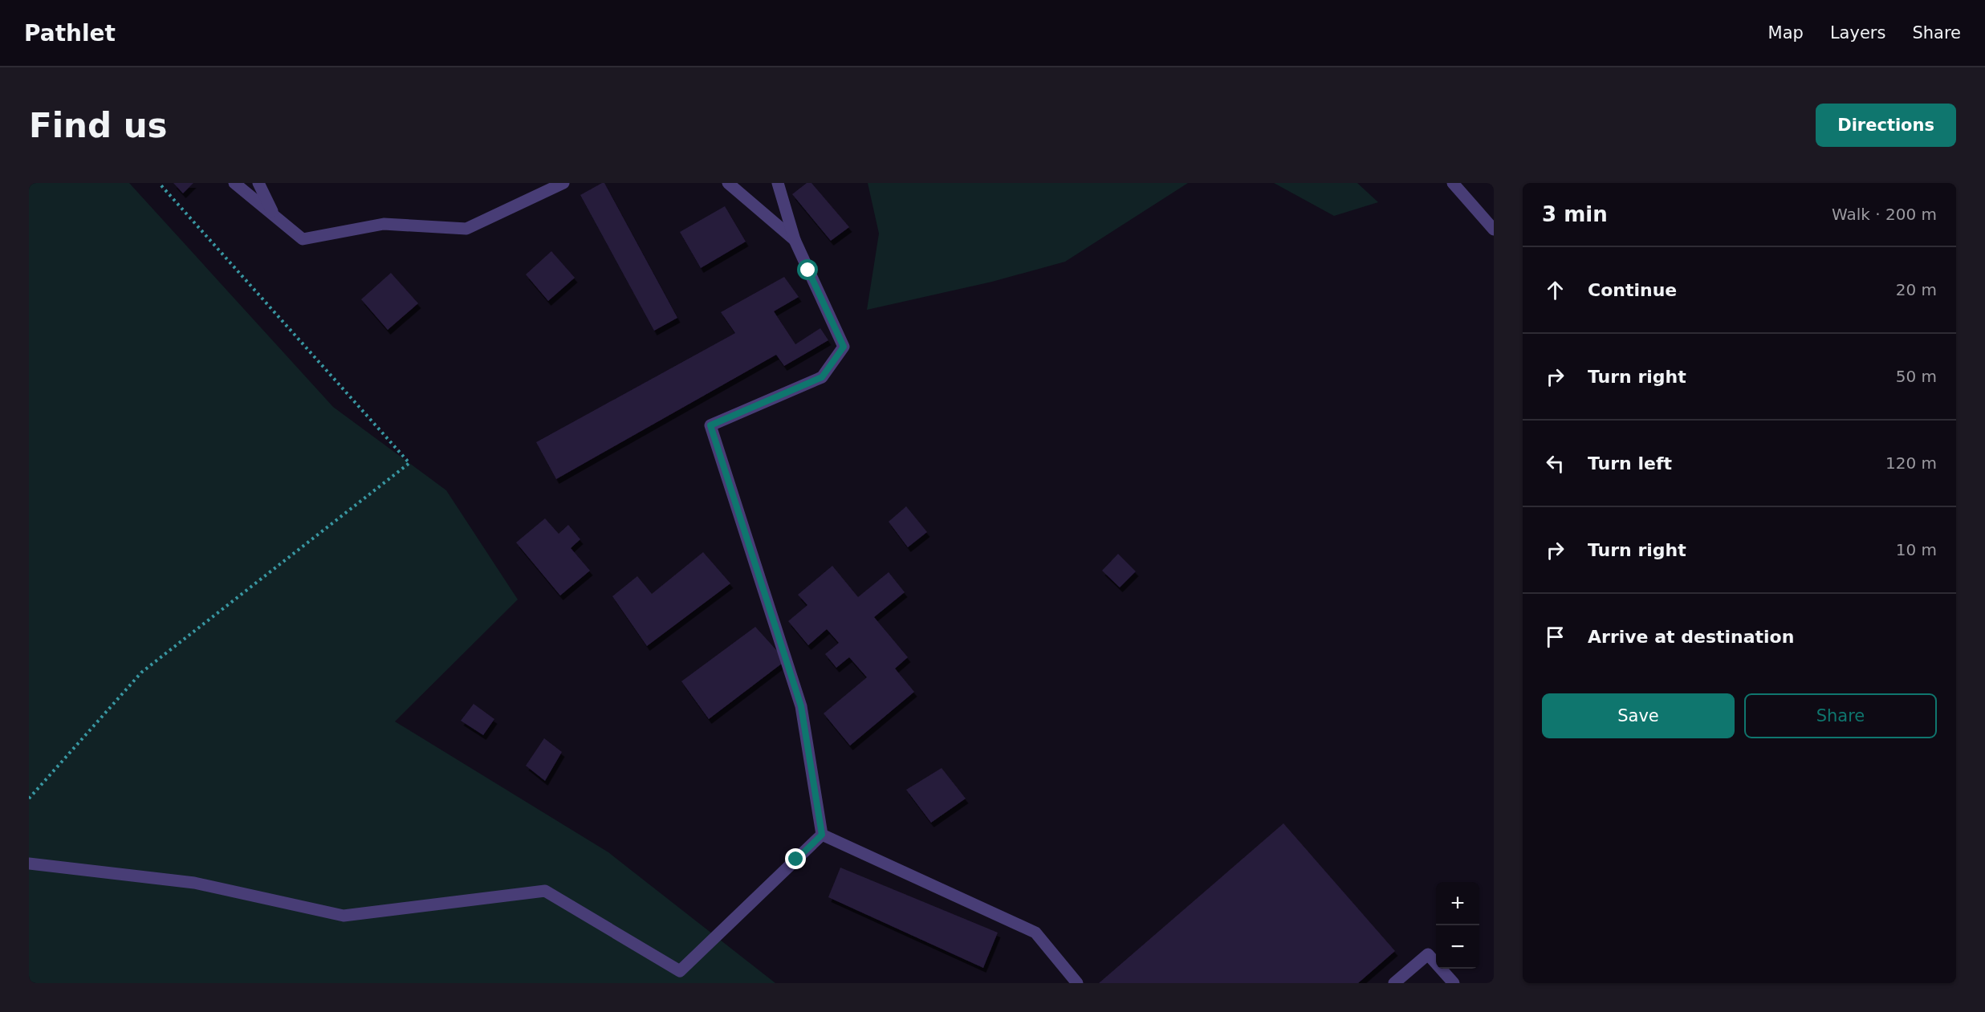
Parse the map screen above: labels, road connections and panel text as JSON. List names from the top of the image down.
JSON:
{
  "page": {
    "header": "Pathlet",
    "nav": ["Map", "Layers", "Share"],
    "buttons": [
      "Directions",
      ["Save", "Share"]
    ],
    "title": "Find us",
    "heading": ["3 min", "Walk · 200 m"],
    "list": [
      ["Continue", "20 m"],
      ["Turn right", "50 m"],
      ["Turn left", "120 m"],
      ["Turn right", "10 m"],
      "Arrive at destination"
    ],
    "map_buttons": ["+", "−"]
  }
}
